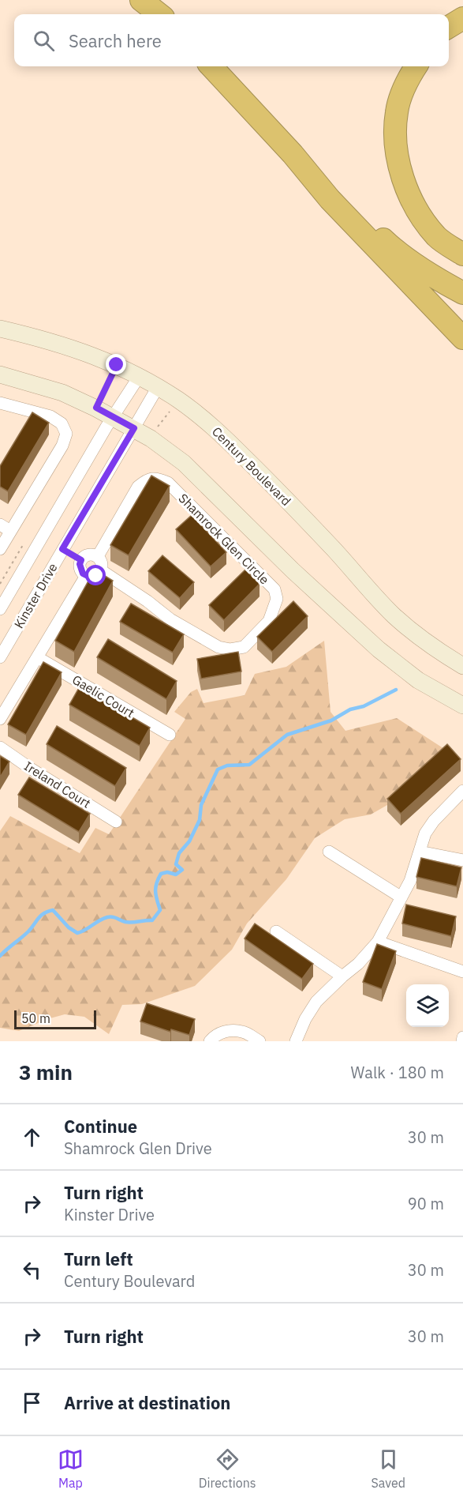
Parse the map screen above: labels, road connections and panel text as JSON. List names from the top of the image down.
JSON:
{
  "streets": {
    "street": [
      "Century Boulevard",
      "Shamrock Glen Circle",
      "Kinster Drive",
      "Gaelic Court",
      "Ireland Court"
    ]
  },
  "crossings": [
    ["Century Boulevard", "Kinster Drive"]
  ],
  "scale_bar": "50 m",
  "page": {
    "search": "Search here",
    "scale": "50 m",
    "heading": ["3 min", "Walk · 180 m"],
    "list": [
      ["Continue", "Shamrock Glen Drive", "30 m"],
      ["Turn right", "Kinster Drive", "90 m"],
      ["Turn left", "Century Boulevard", "30 m"],
      ["Turn right", "30 m"],
      "Arrive at destination"
    ],
    "nav": ["Map", "Directions", "Saved"]
  }
}
